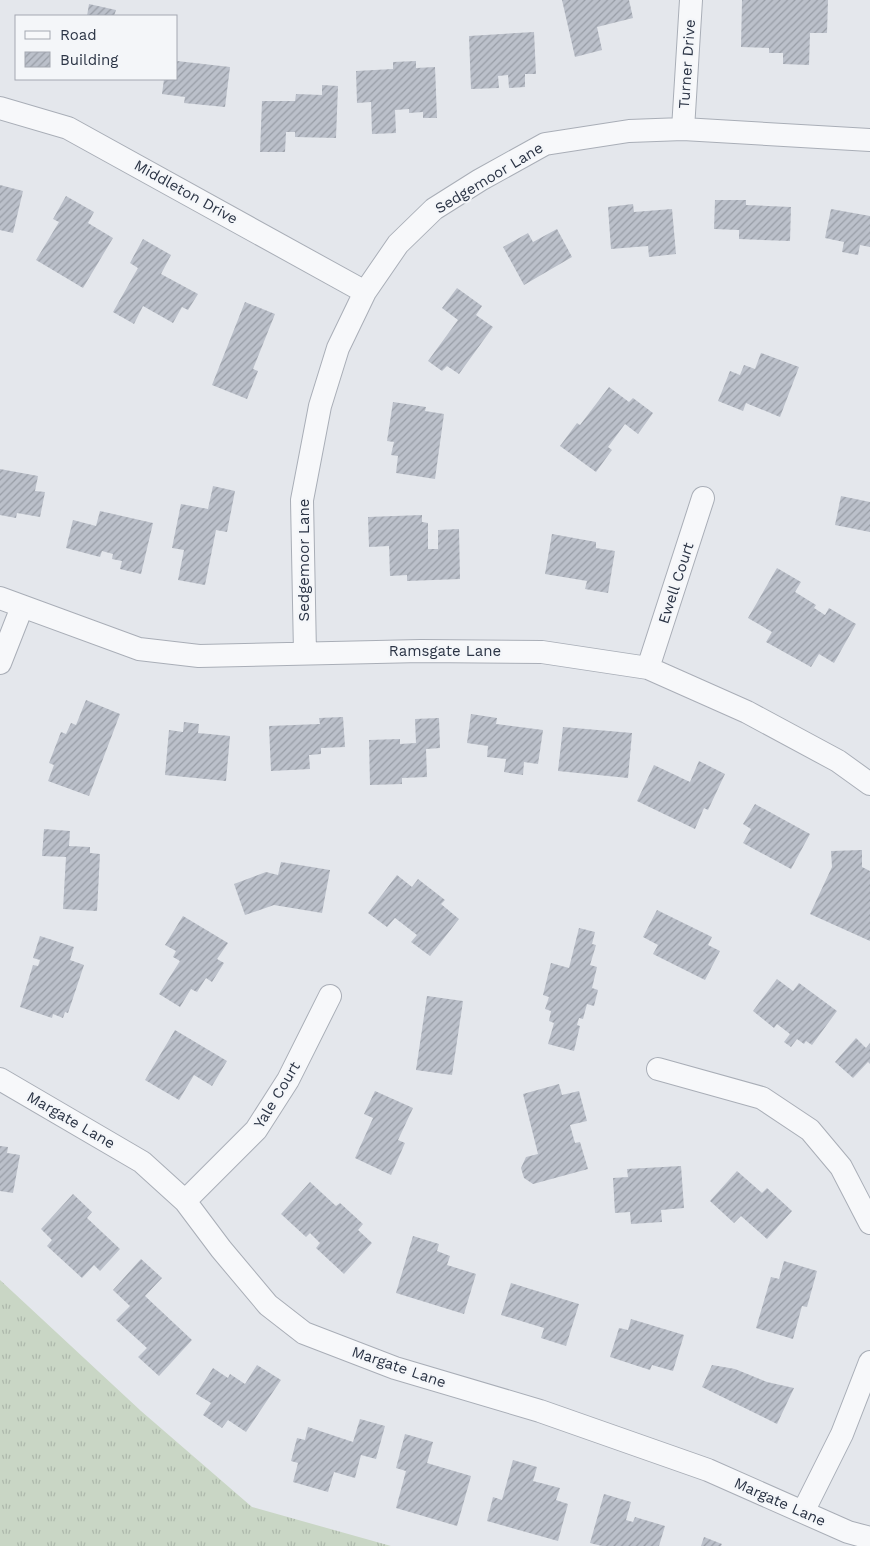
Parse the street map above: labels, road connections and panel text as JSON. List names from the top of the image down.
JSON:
{
  "streets": {
    "street": [
      "Turner Drive",
      "Sedgemoor Lane",
      "Middleton Drive",
      "Ewell Court",
      "Ramsgate Lane",
      "Yale Court",
      "Margate Lane"
    ]
  },
  "crossings": [
    ["Turner Drive", "Sedgemoor Lane"],
    ["Sedgemoor Lane", "Middleton Drive"],
    ["Sedgemoor Lane", "Ramsgate Lane"],
    ["Ewell Court", "Ramsgate Lane"],
    ["Yale Court", "Margate Lane"]
  ],
  "legend": ["Road", "Building"]
}
